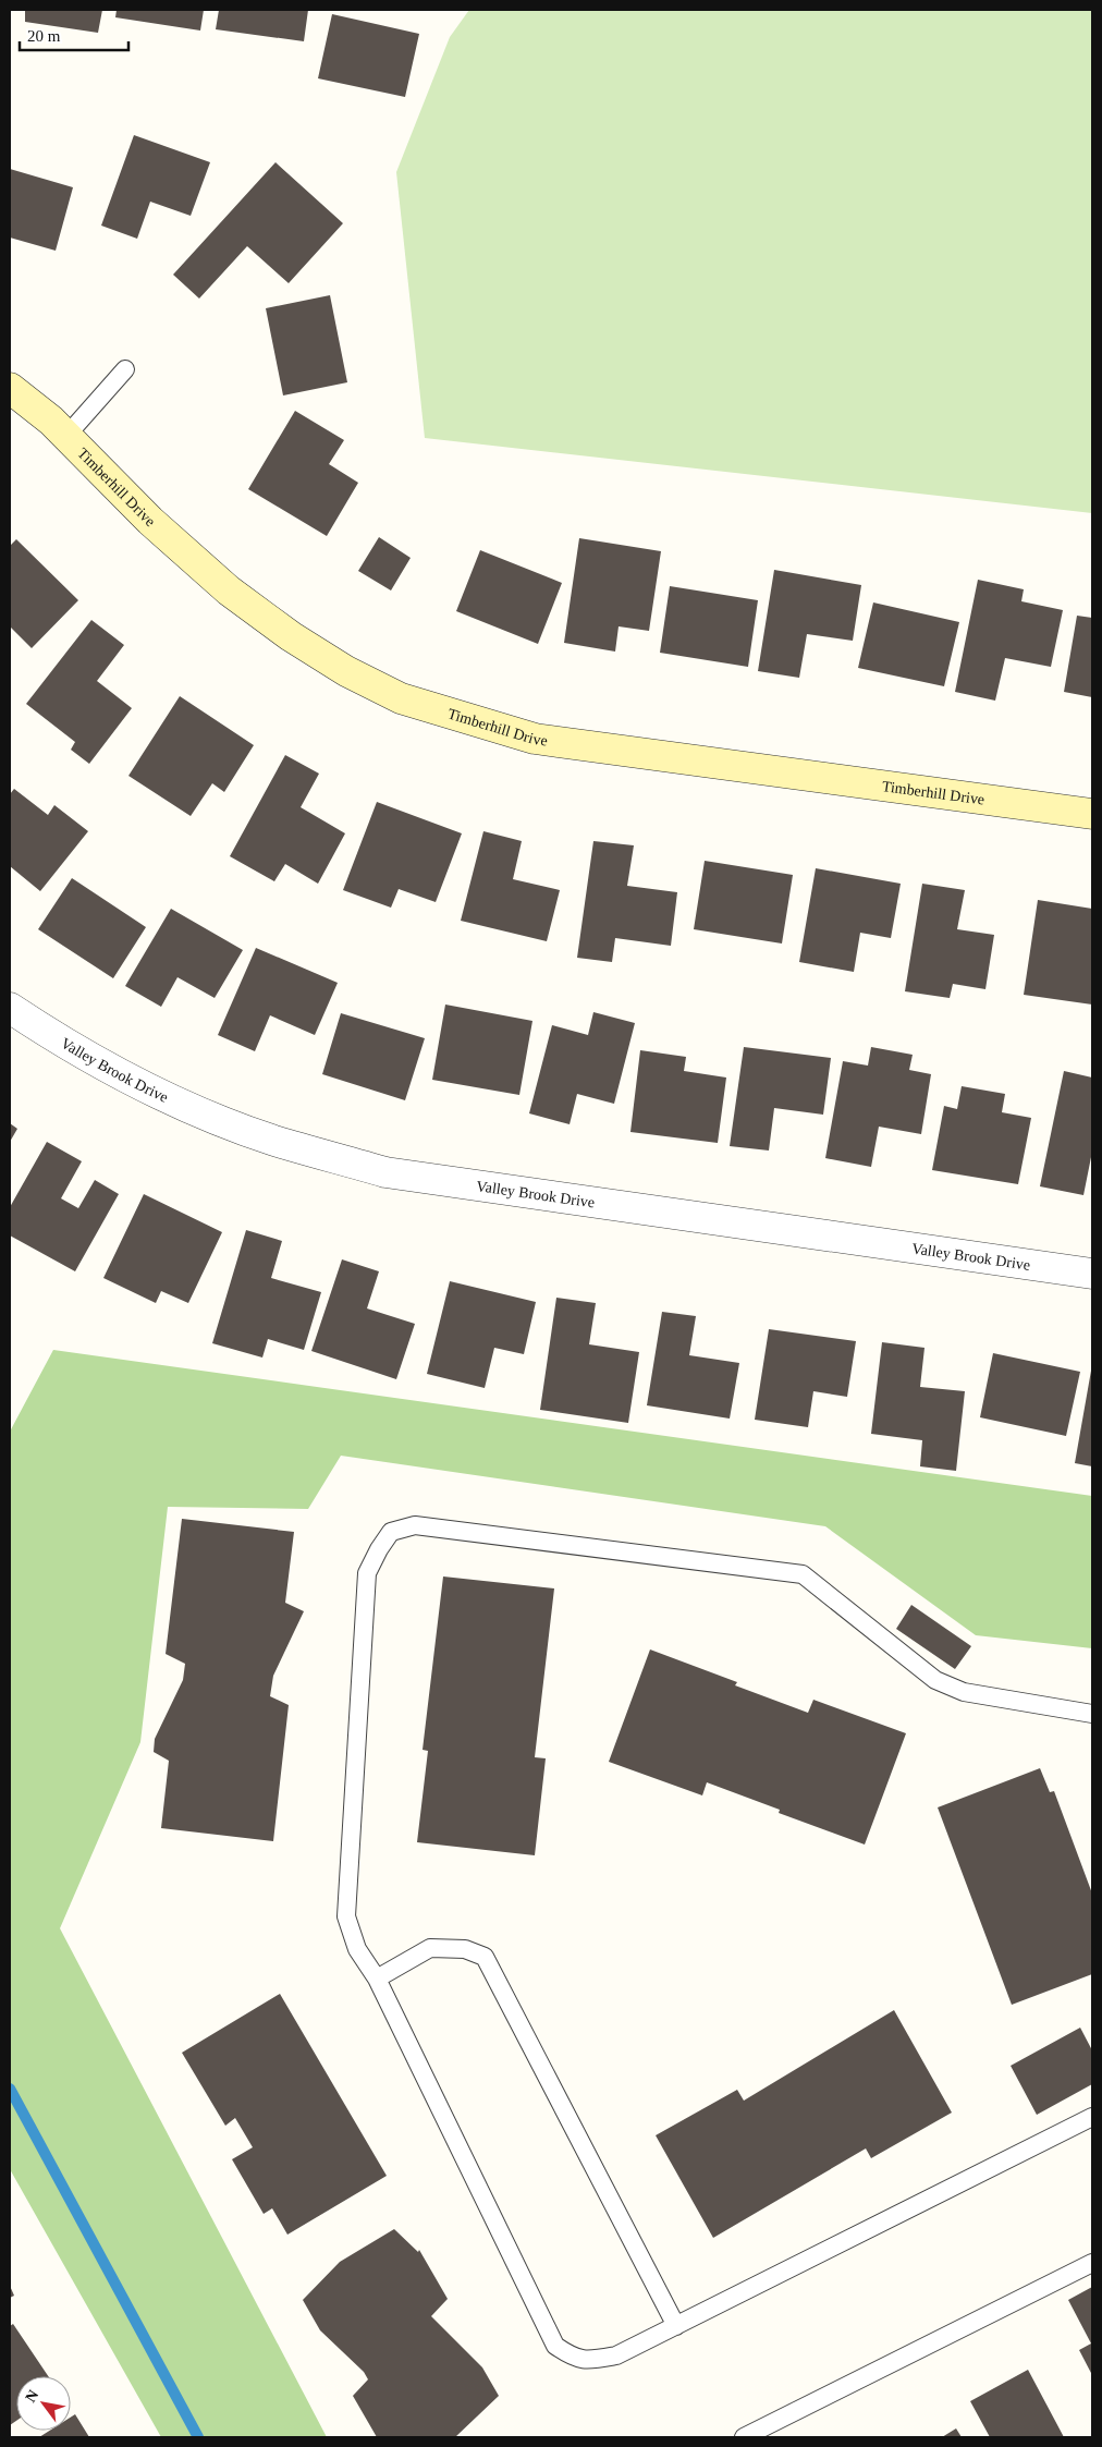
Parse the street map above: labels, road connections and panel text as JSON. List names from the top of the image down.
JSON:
{
  "streets": {
    "street": ["Timberhill Drive", "Valley Brook Drive"]
  },
  "scale_bar": "20 m",
  "north": "top left"
}
